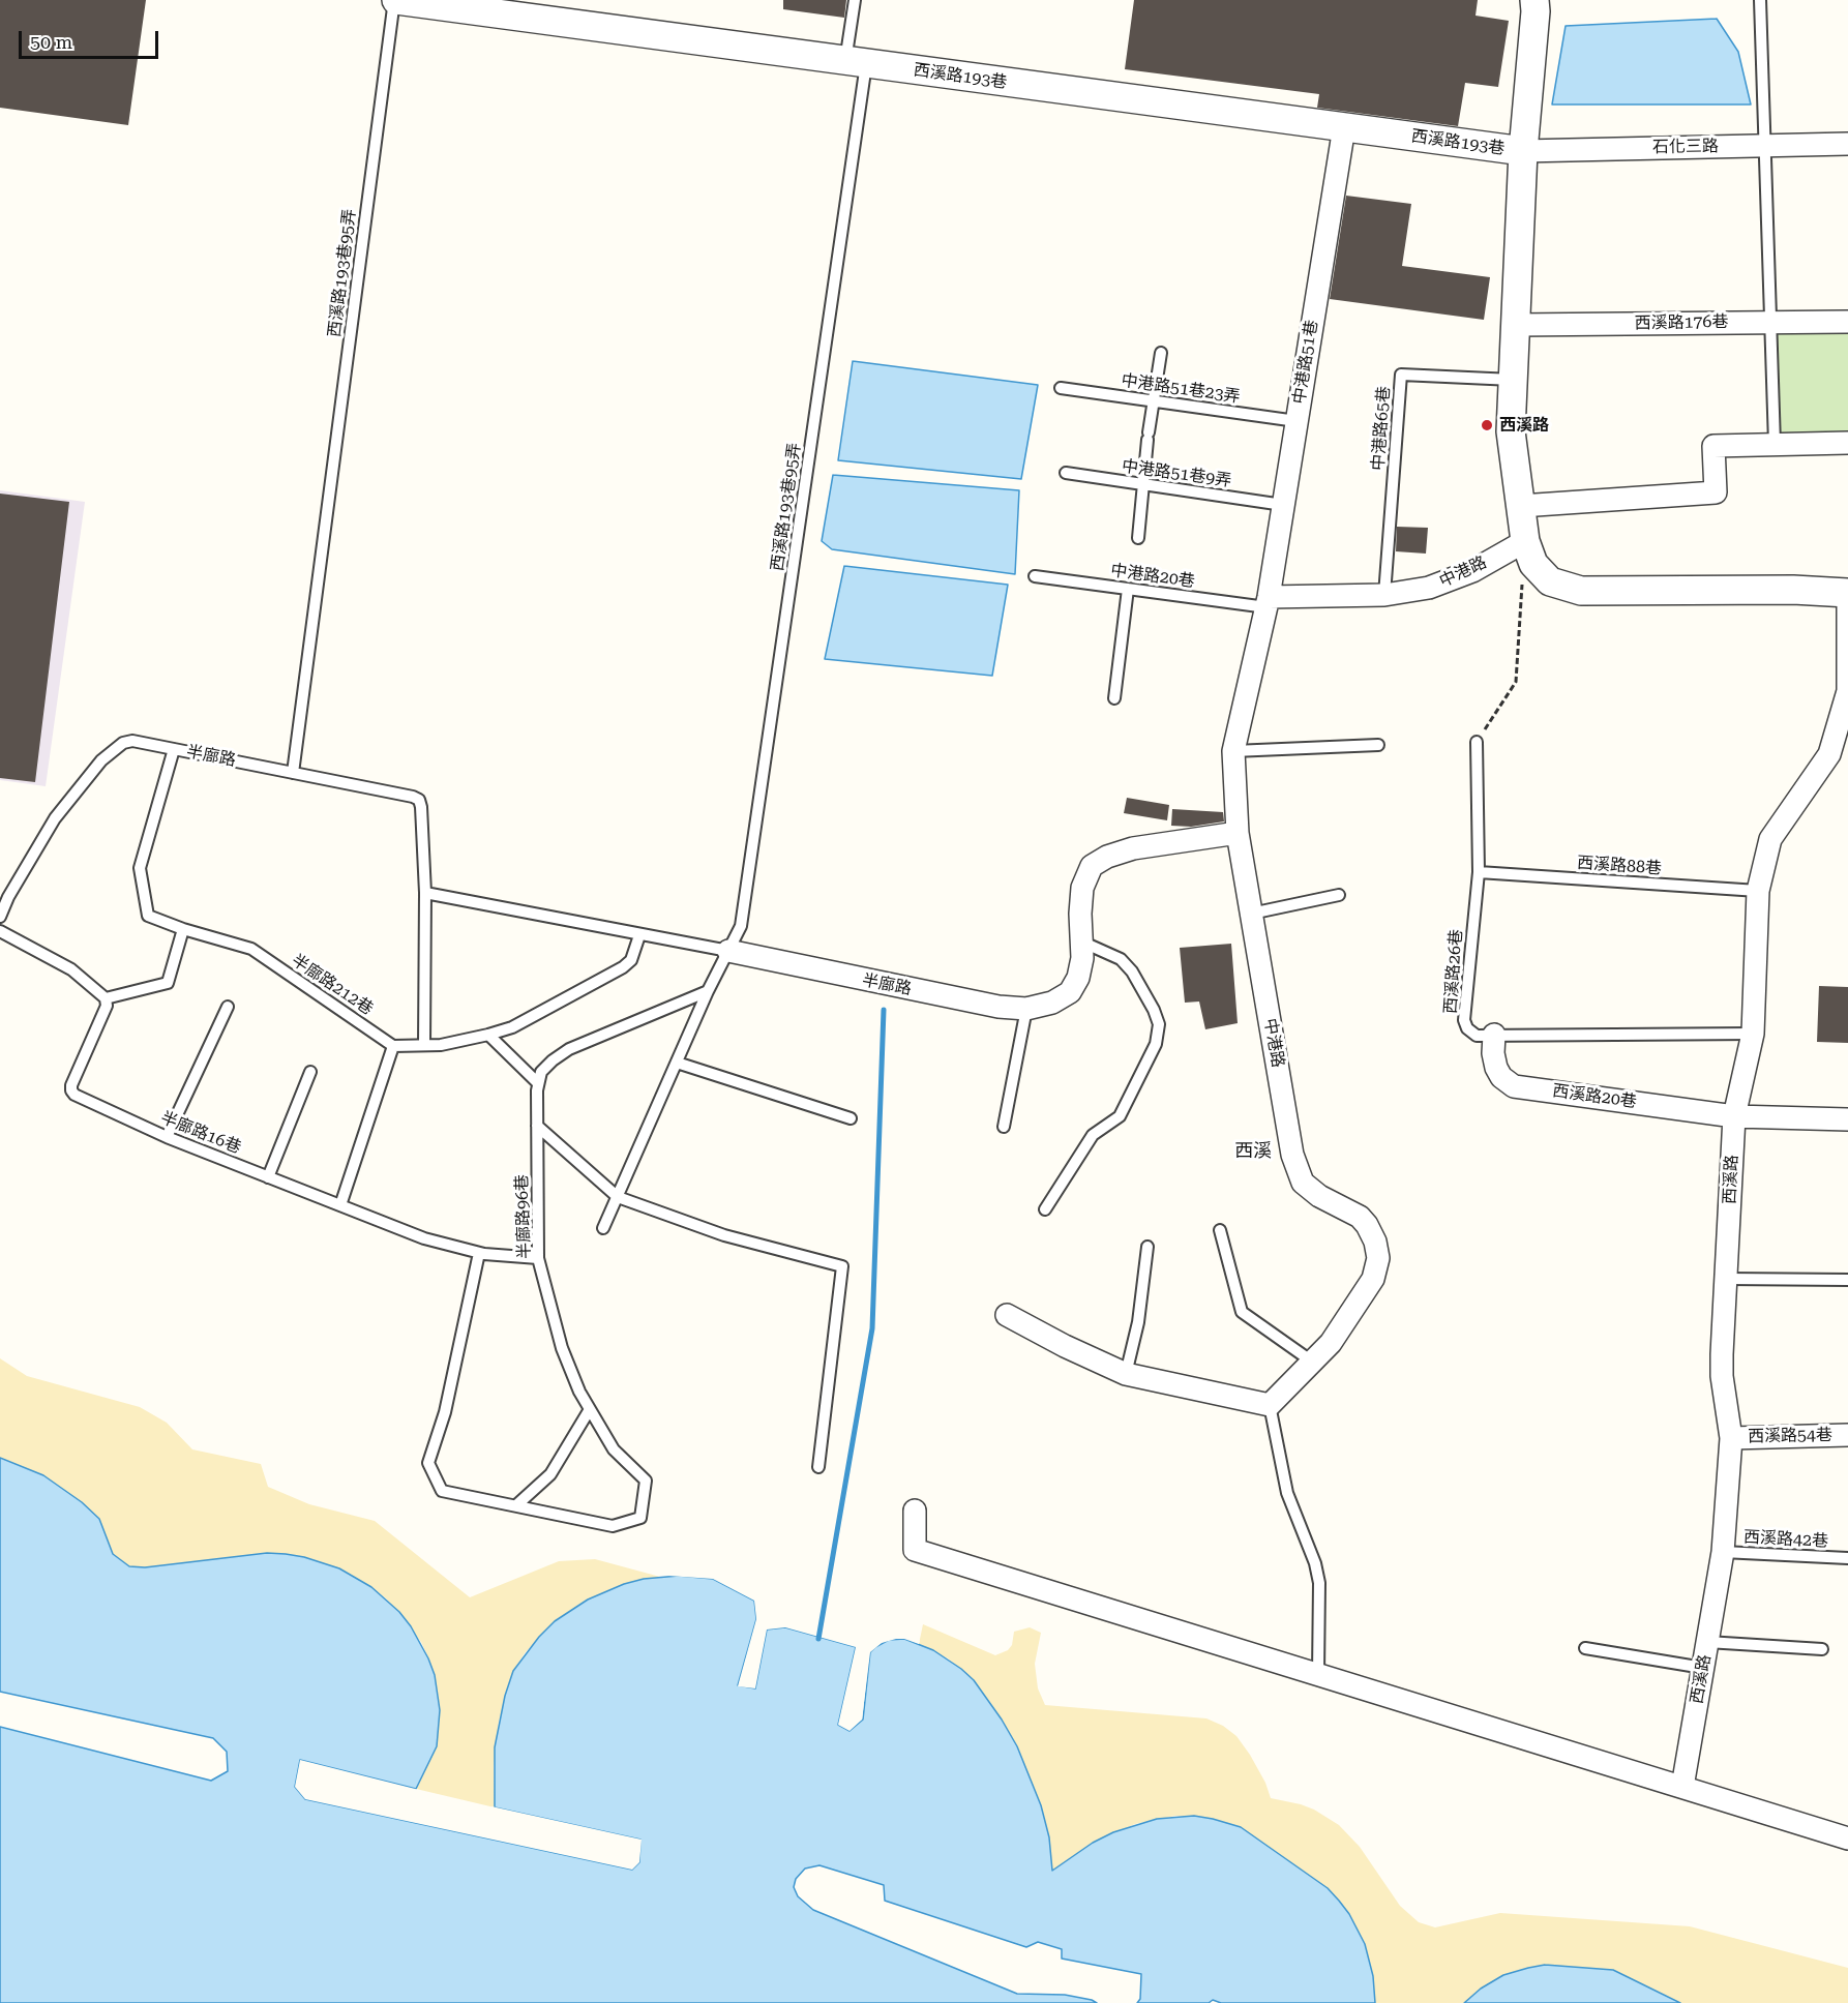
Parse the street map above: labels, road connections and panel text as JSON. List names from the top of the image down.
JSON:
{
  "streets": {
    "street": [
      "西溪路193巷",
      "石化三路",
      "西溪路176巷",
      "中港路51巷",
      "中港路",
      "半廍路",
      "西溪路20巷",
      "西溪路",
      "西溪路54巷"
    ],
    "lane": [
      "西溪路193巷95弄",
      "中港路51巷23弄",
      "中港路65巷",
      "中港路51巷9弄",
      "中港路20巷",
      "西溪路88巷",
      "西溪路26巷",
      "半廍路212巷",
      "半廍路16巷",
      "半廍路96巷",
      "西溪路42巷"
    ]
  },
  "crossings": [
    ["西溪路193巷", "石化三路"],
    ["西溪路193巷", "西溪路193巷95弄"],
    ["西溪路193巷", "中港路51巷"],
    ["西溪路193巷", "西溪路"],
    ["石化三路", "西溪路"],
    ["西溪路193巷95弄", "半廍路"],
    ["西溪路176巷", "西溪路"],
    ["中港路51巷", "中港路51巷23弄"],
    ["中港路51巷", "中港路51巷9弄"],
    ["中港路51巷", "中港路"],
    ["中港路51巷", "中港路20巷"],
    ["中港路65巷", "中港路"],
    ["中港路65巷", "西溪路"],
    ["中港路", "中港路20巷"],
    ["中港路", "半廍路"],
    ["中港路", "西溪路"],
    ["半廍路", "半廍路212巷"],
    ["西溪路88巷", "西溪路26巷"],
    ["西溪路88巷", "西溪路"],
    ["西溪路26巷", "西溪路20巷"],
    ["西溪路26巷", "西溪路"],
    ["西溪路20巷", "西溪路"],
    ["半廍路16巷", "半廍路96巷"],
    ["西溪路", "西溪路54巷"],
    ["西溪路", "西溪路42巷"]
  ],
  "districts": ["西溪"],
  "places": ["西溪路"],
  "scale_bar": "50 m"
}
